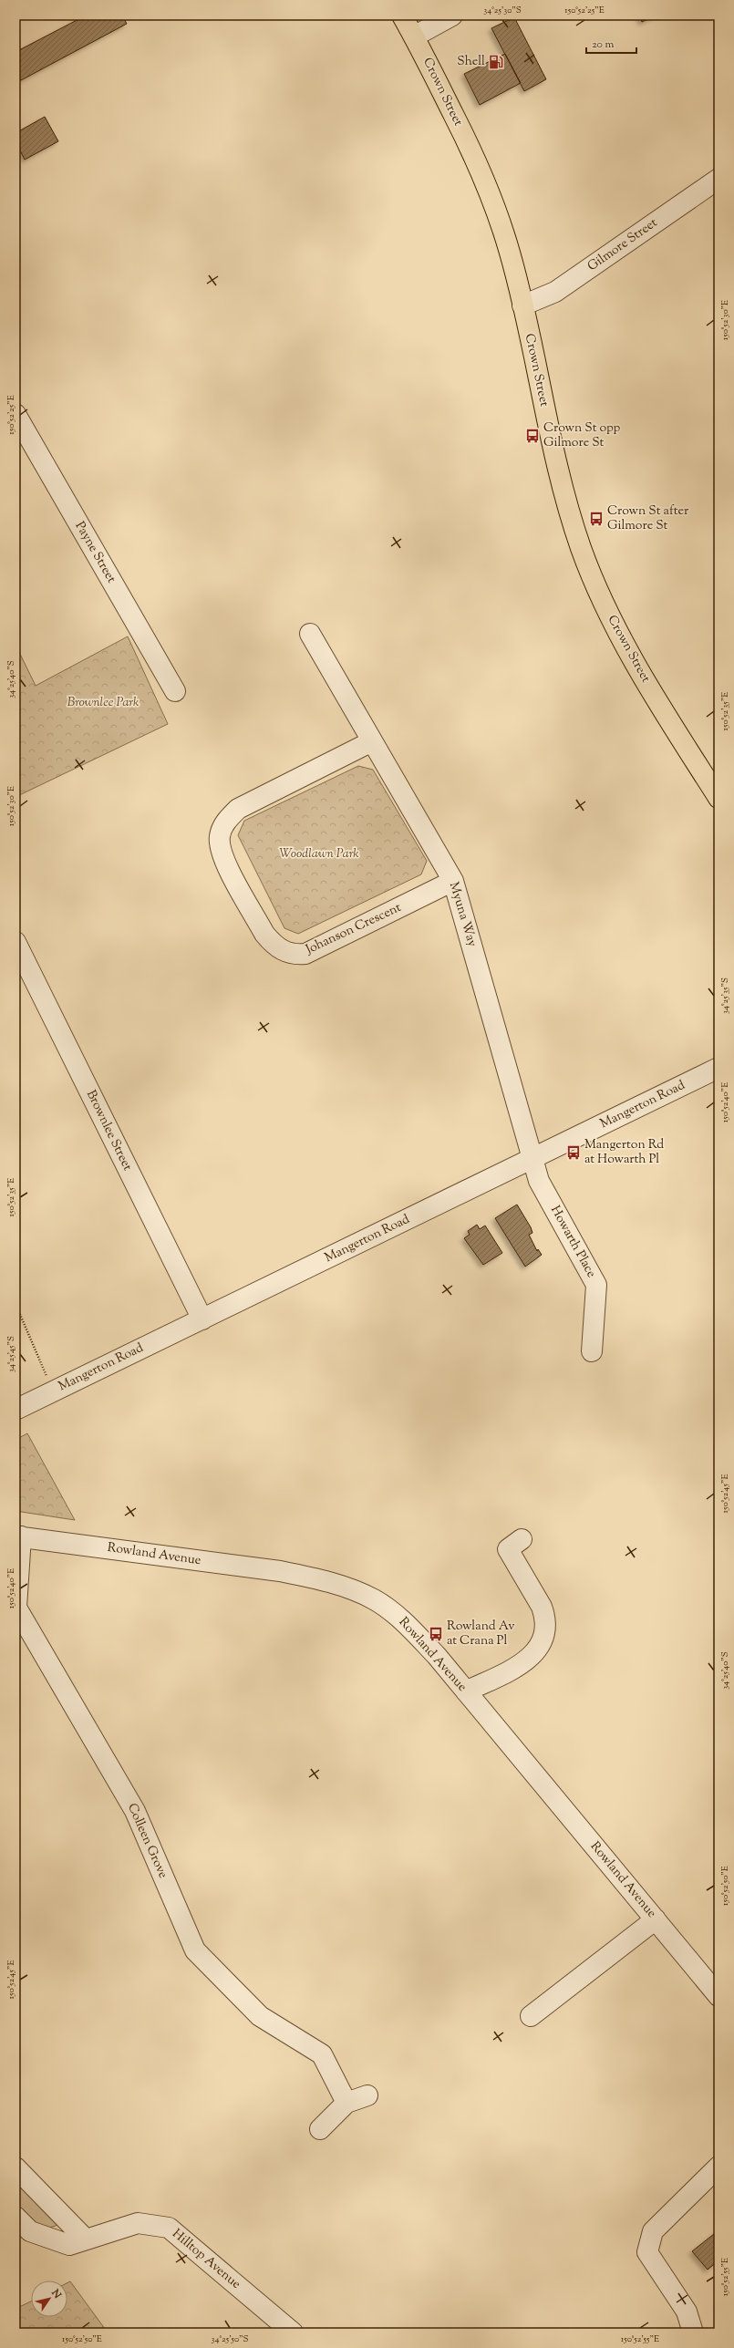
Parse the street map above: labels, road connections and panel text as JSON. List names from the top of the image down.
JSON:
{
  "streets": {
    "main road": ["Crown Street"],
    "street": [
      "Gilmore Street",
      "Payne Street",
      "Myuna Way",
      "Johanson Crescent",
      "Mangerton Road",
      "Brownlee Street",
      "Howarth Place",
      "Rowland Avenue",
      "Colleen Grove",
      "Hilltop Avenue"
    ]
  },
  "crossings": [
    ["Crown Street", "Gilmore Street"],
    ["Myuna Way", "Johanson Crescent"],
    ["Myuna Way", "Mangerton Road"],
    ["Myuna Way", "Howarth Place"],
    ["Mangerton Road", "Brownlee Street"],
    ["Mangerton Road", "Howarth Place"],
    ["Rowland Avenue", "Colleen Grove"]
  ],
  "parks": ["Brownlee Park", "Woodlawn Park"],
  "places": {
    "fuel station": ["Shell"],
    "bus stop": [
      "Crown St opp Gilmore St",
      "Crown St after Gilmore St",
      "Mangerton Rd at Howarth Pl",
      "Rowland Av at Crana Pl"
    ]
  },
  "scale_bar": "20 m",
  "north": "top right",
  "coordinates": [
    "34°25'30\"S",
    "150°52'25\"E",
    "150°52'30\"E",
    "34°25'40\"S",
    "150°52'35\"E",
    "34°25'35\"S",
    "150°52'40\"E",
    "34°25'45\"S",
    "150°52'45\"E",
    "150°52'50\"E",
    "150°52'55\"E",
    "34°25'50\"S"
  ]
}
